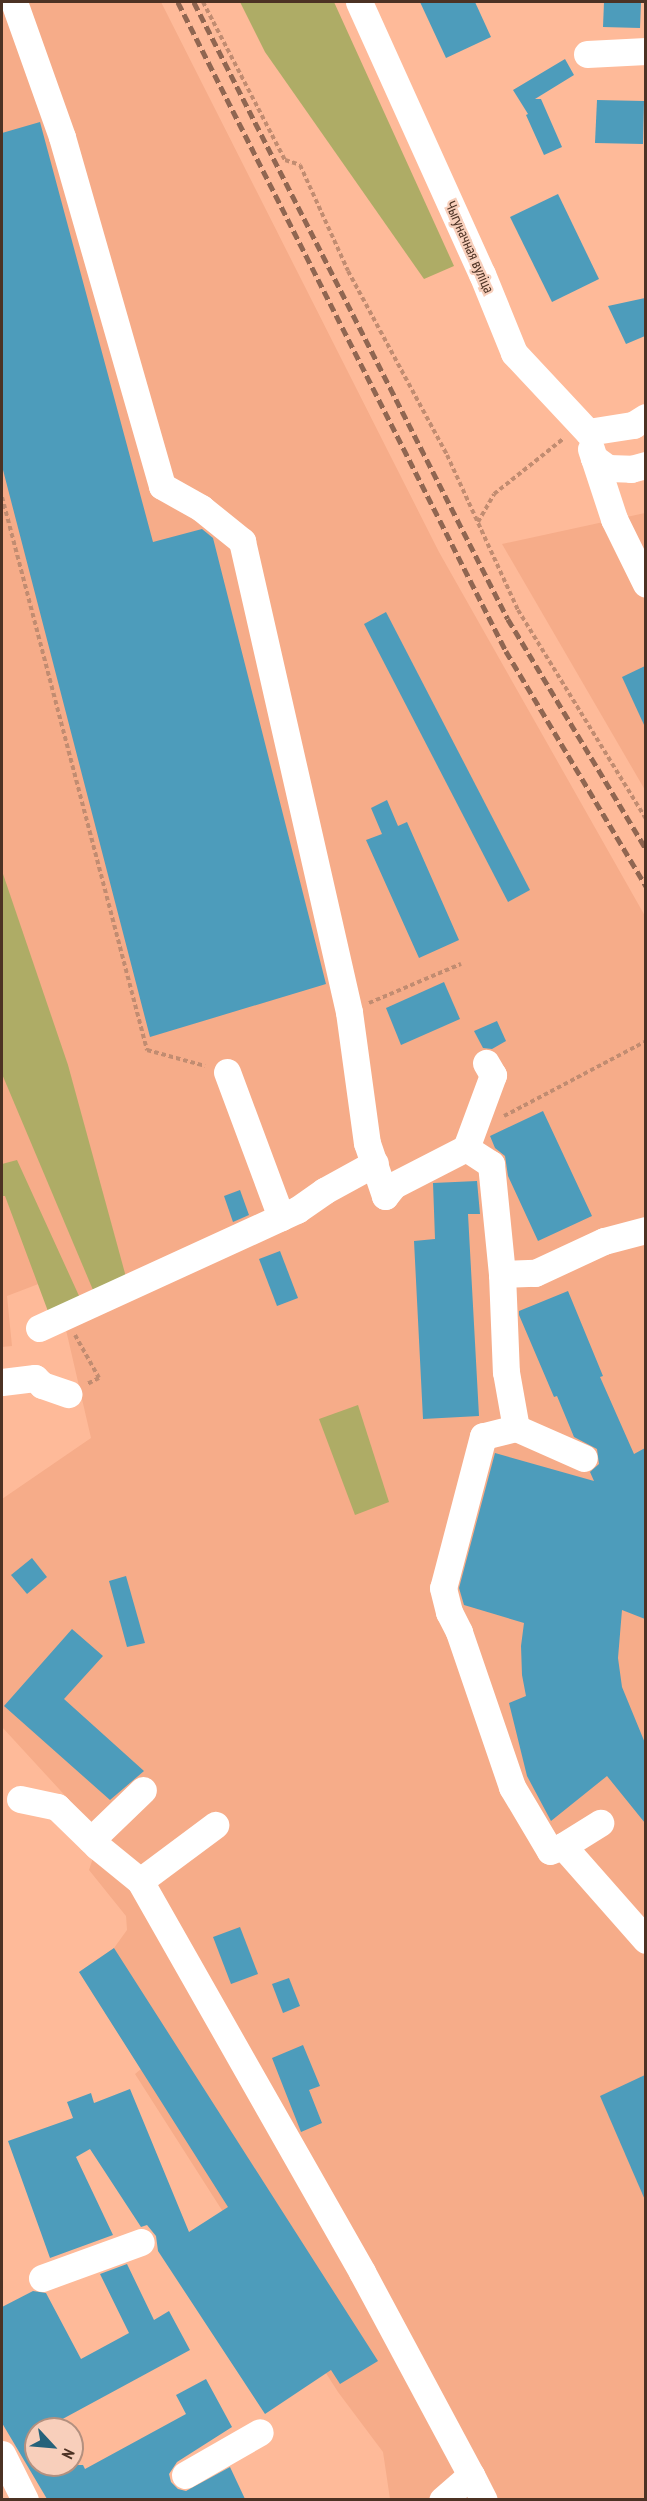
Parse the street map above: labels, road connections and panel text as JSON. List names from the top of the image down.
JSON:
{
  "streets": {
    "street": ["Чыгуначная вуліца"]
  },
  "north": "bottom right"
}
